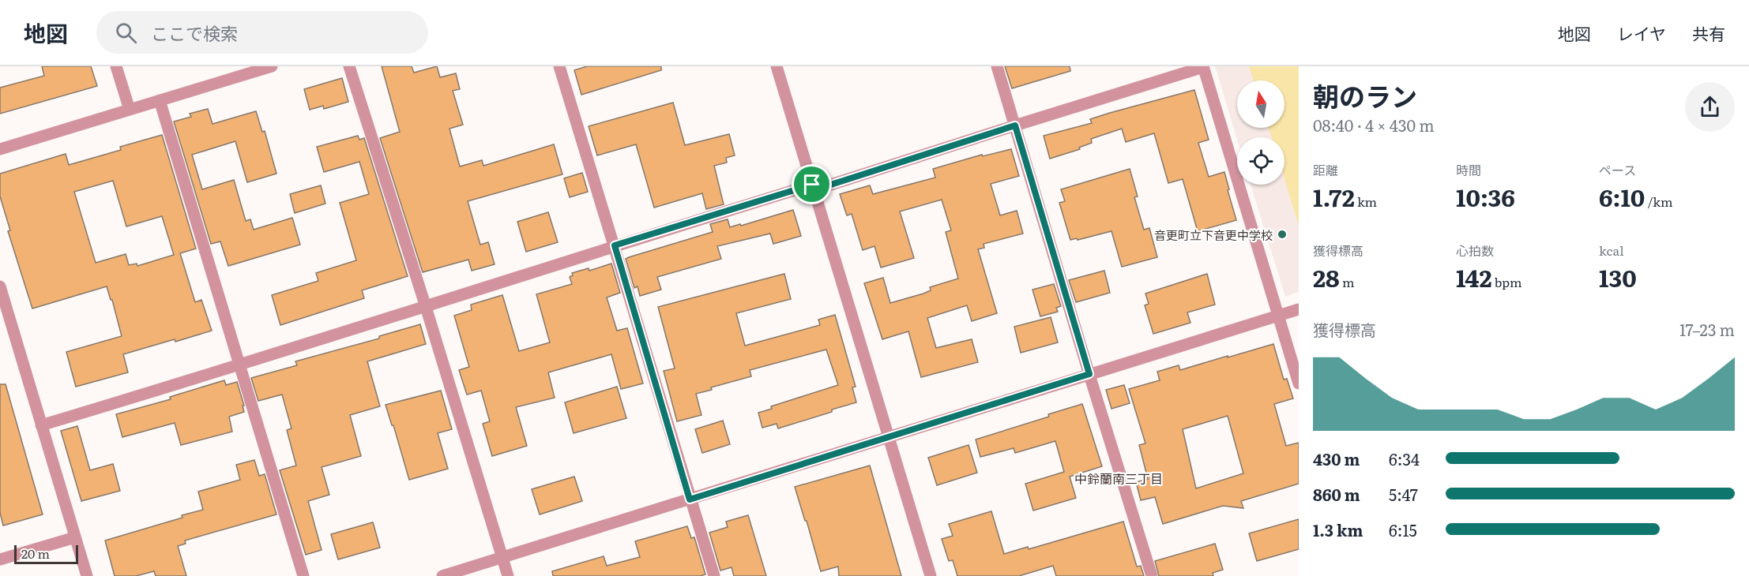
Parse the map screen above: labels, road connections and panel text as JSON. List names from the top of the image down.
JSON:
{
  "districts": ["中鈴蘭南三丁目"],
  "places": ["音更町立下音更中学校"],
  "scale_bar": "20 m",
  "north": "top",
  "page": {
    "header": "地図",
    "search": "ここで検索",
    "nav": ["地図", "レイヤ", "共有"],
    "heading": ["朝のラン", "08:40 · 4 × 430 m"],
    "stats": [
      ["距離", "1.72 km"],
      ["時間", "10:36"],
      ["ペース", "6:10 /km"],
      ["獲得標高", "28 m"],
      ["心拍数", "142 bpm"],
      ["kcal", "130"]
    ],
    "chart": ["獲得標高", "17–23 m"],
    "list": [
      {
        "name": "430 m",
        "note": "6:34"
      },
      {
        "name": "860 m",
        "note": "5:47"
      },
      {
        "name": "1.3 km",
        "note": "6:15"
      }
    ],
    "scale": "20 m"
  }
}
